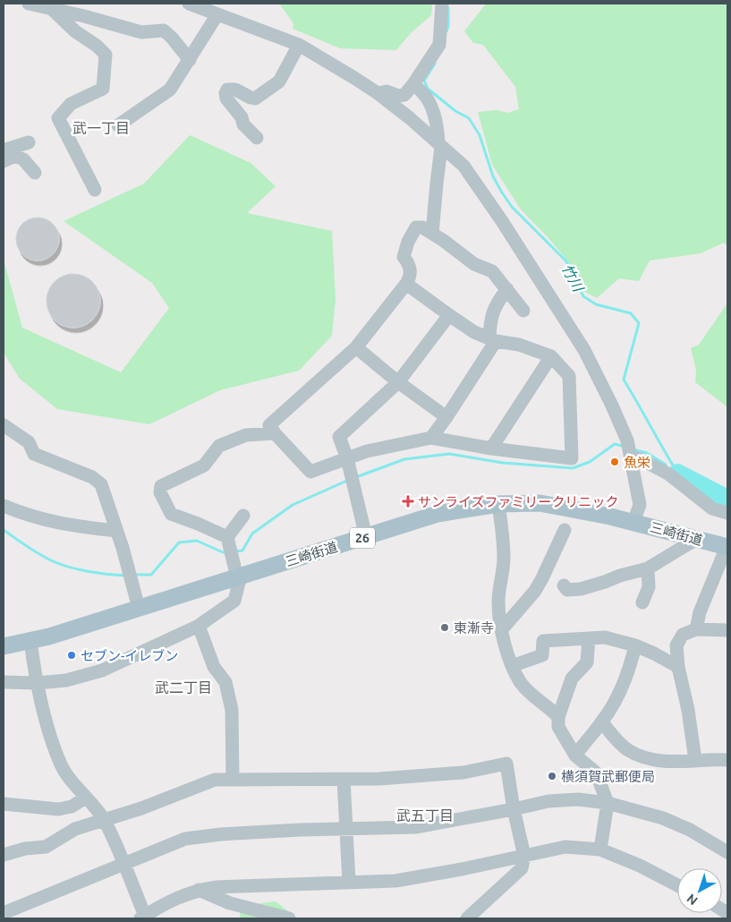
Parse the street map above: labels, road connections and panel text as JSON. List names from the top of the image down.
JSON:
{
  "streets": {
    "main road": ["三崎街道", "26"]
  },
  "districts": ["武一丁目", "武二丁目", "武五丁目"],
  "water": ["竹川"],
  "places": {
    "other": [
      "魚栄",
      "東漸寺",
      "セブン-イレブン",
      "横須賀武郵便局"
    ],
    "health": ["サンライズファミリークリニック"]
  },
  "north": "bottom left"
}
